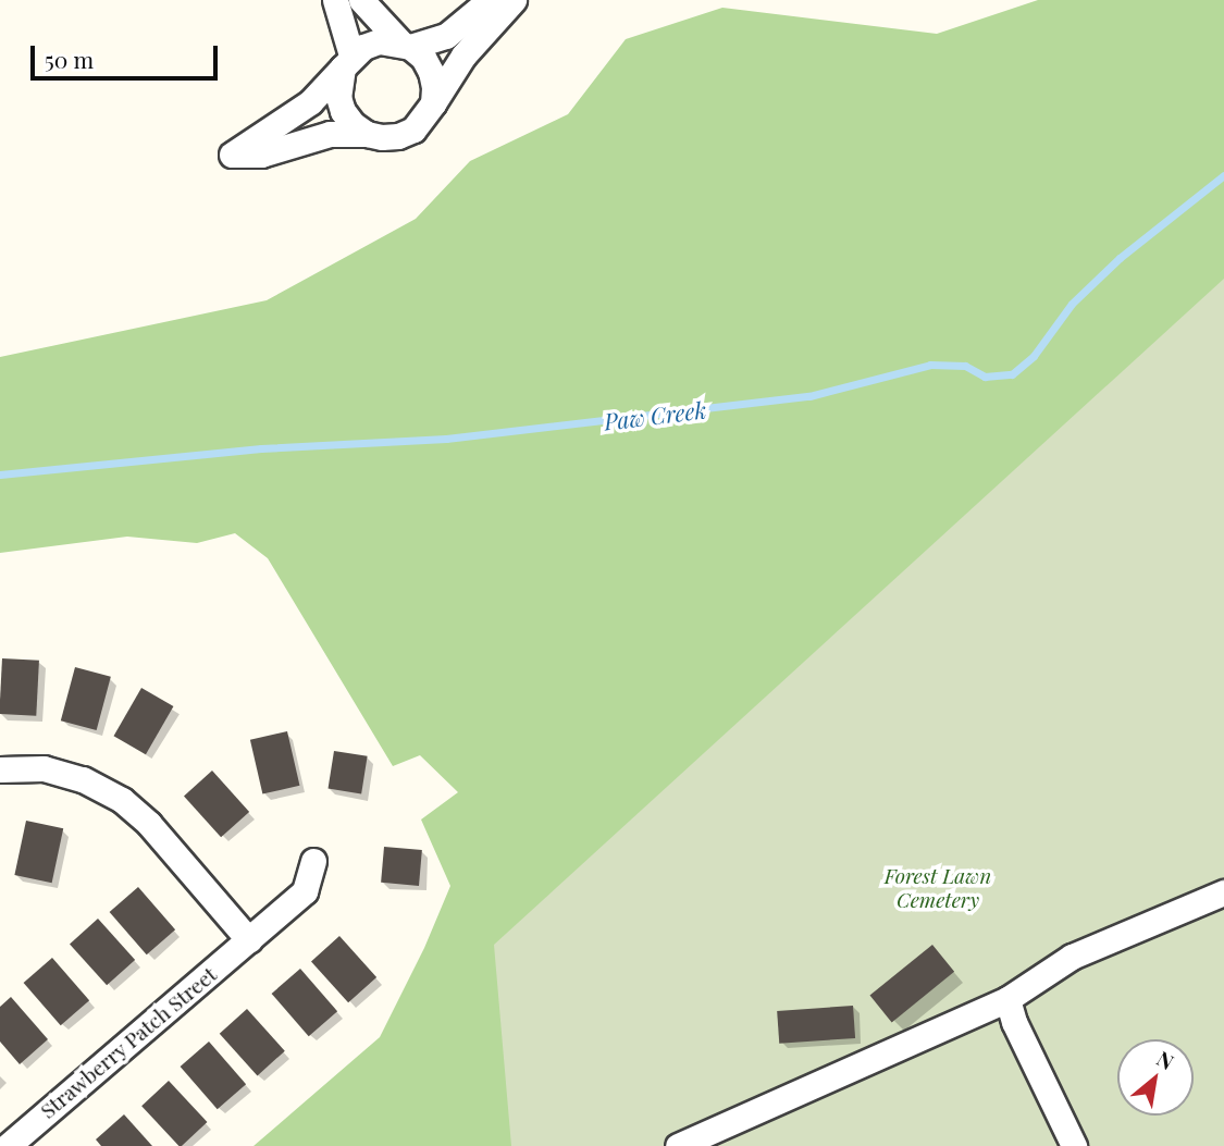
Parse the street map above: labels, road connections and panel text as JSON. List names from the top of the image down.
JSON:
{
  "streets": {
    "street": ["Strawberry Patch Street"]
  },
  "water": ["Paw Creek"],
  "parks": ["Forest Lawn Cemetery"],
  "scale_bar": "50 m",
  "north": "top right"
}
